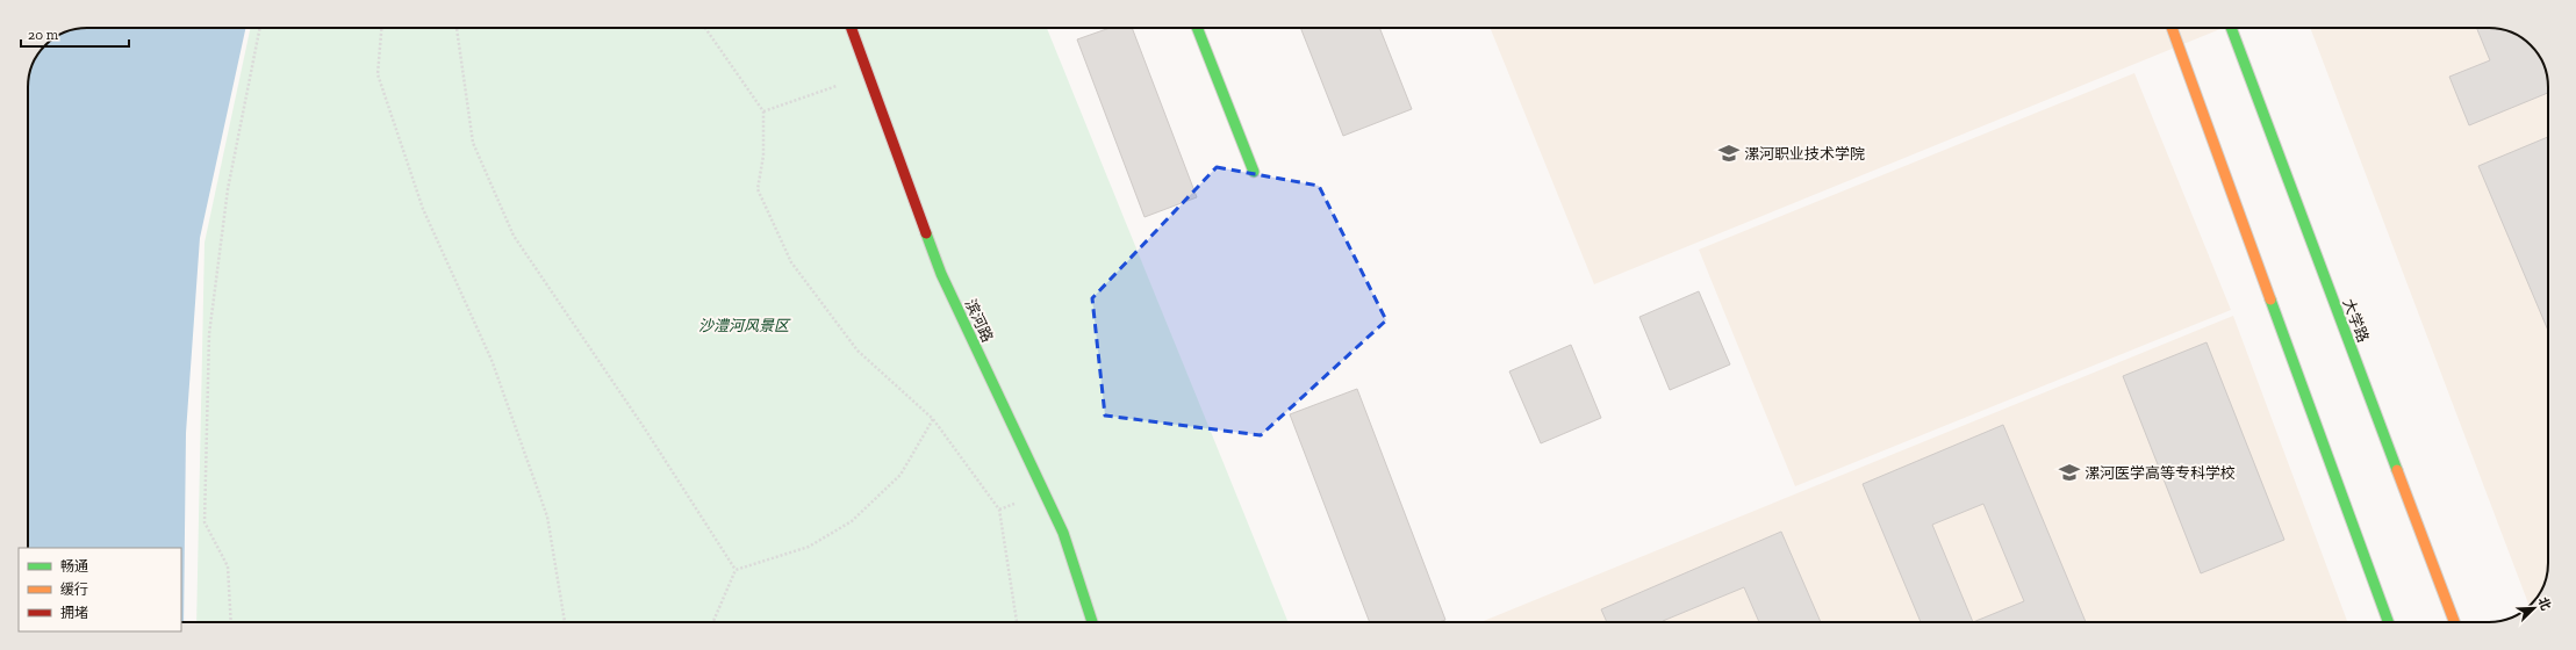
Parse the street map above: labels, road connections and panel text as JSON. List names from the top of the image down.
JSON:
{
  "streets": {
    "main road": ["滨河路", "大学路"]
  },
  "parks": ["沙澧河风景区"],
  "places": {
    "school or university": ["漯河职业技术学院", "漯河医学高等专科学校"]
  },
  "legend": ["畅通", "缓行", "拥堵"],
  "scale_bar": "20 m",
  "north": "top right"
}
